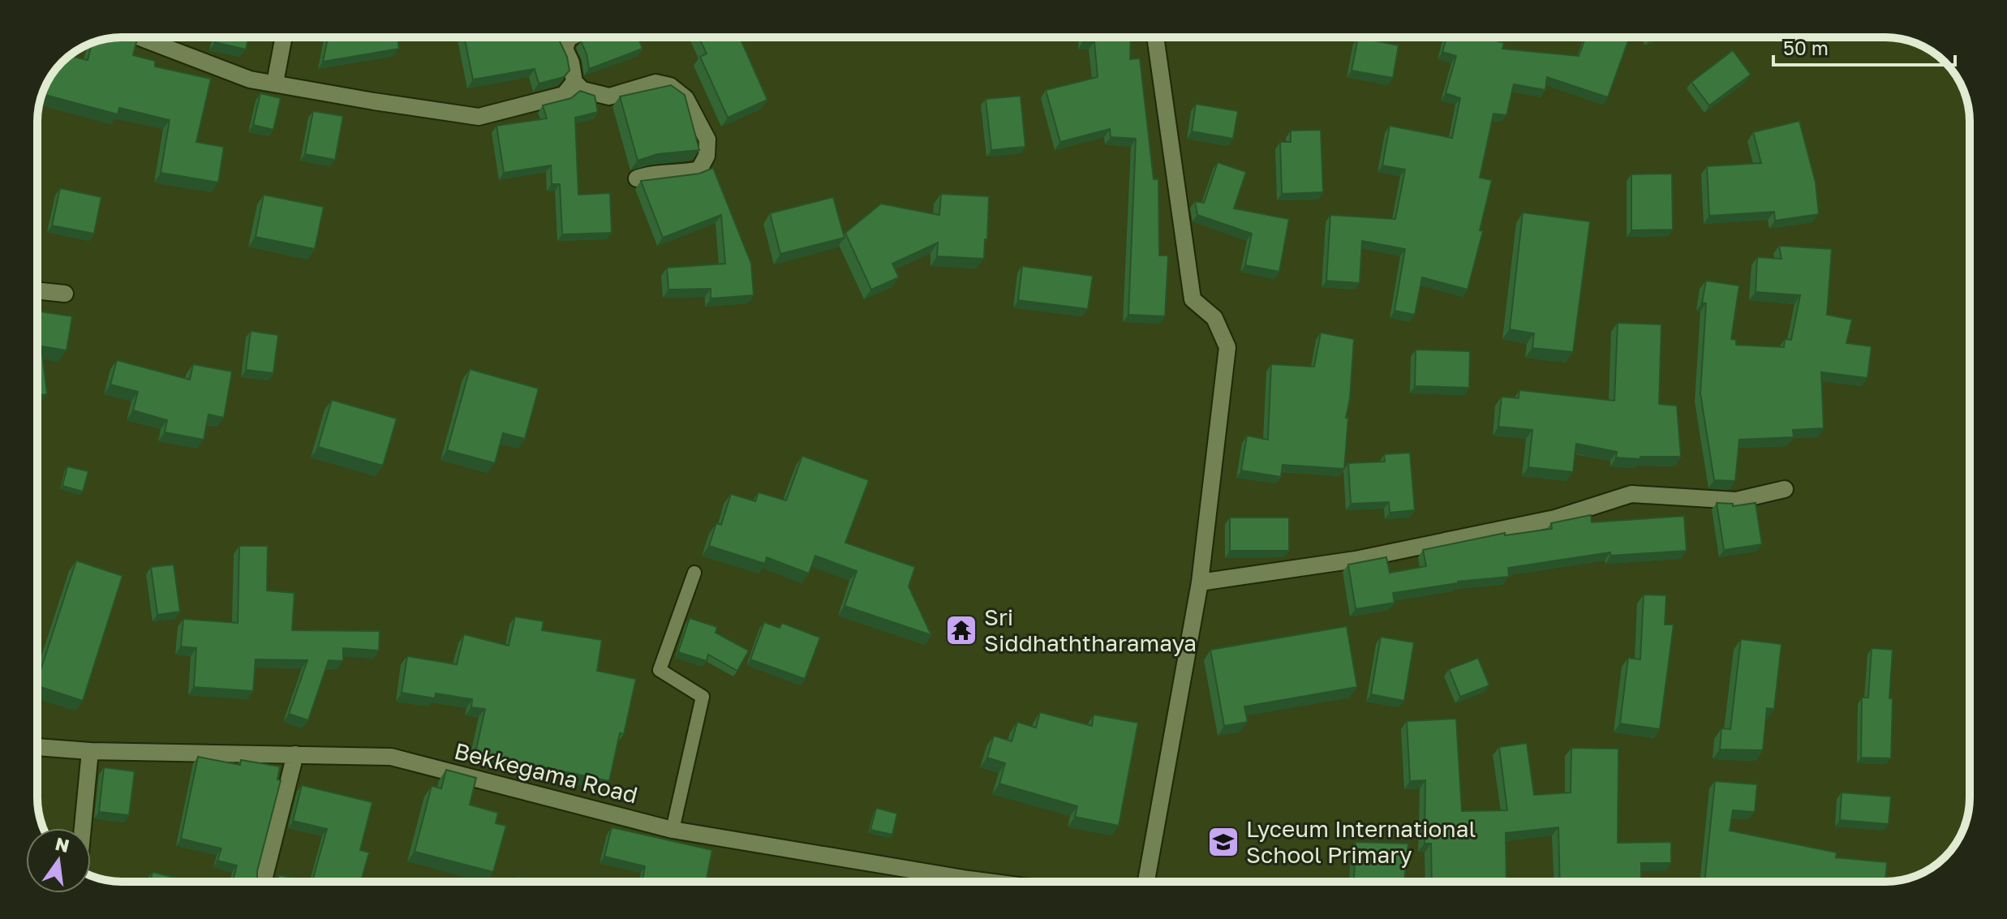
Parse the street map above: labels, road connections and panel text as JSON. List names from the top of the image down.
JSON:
{
  "streets": {
    "street": ["Bekkegama Road"]
  },
  "places": {
    "temple": ["Sri Siddhaththaramaya"],
    "school or university": ["Lyceum International School Primary"]
  },
  "scale_bar": "50 m",
  "north": "top"
}
